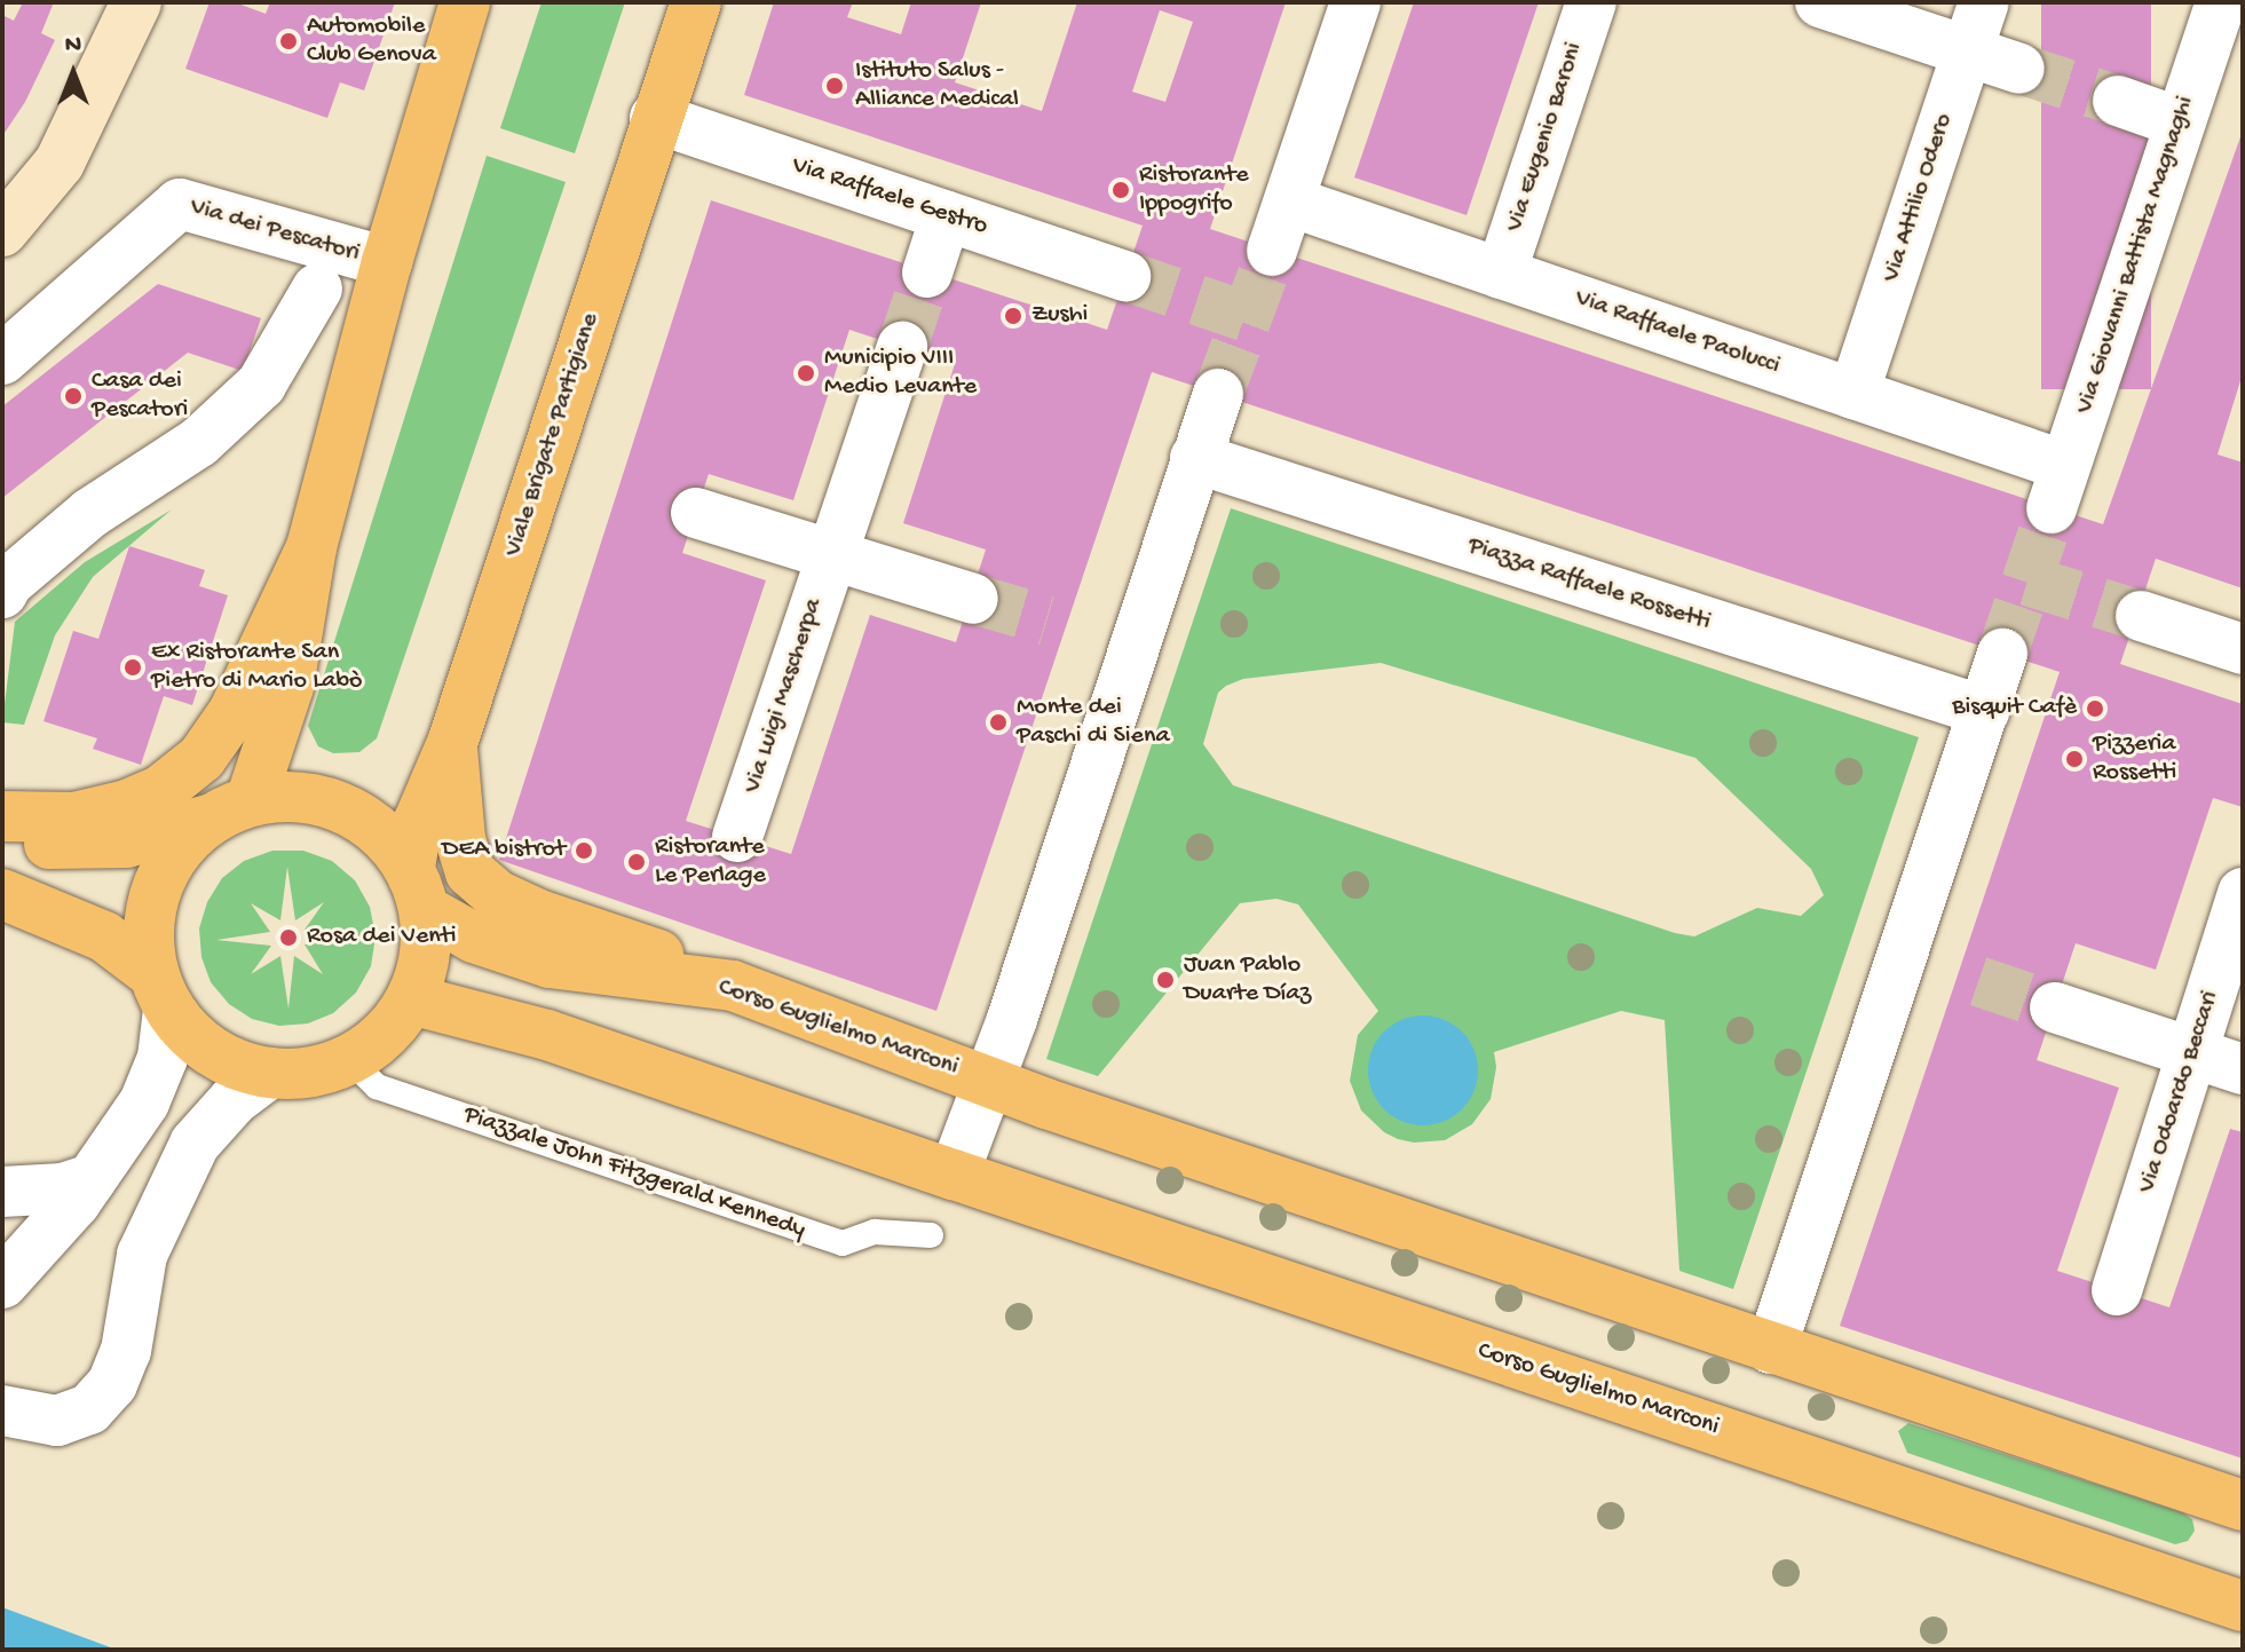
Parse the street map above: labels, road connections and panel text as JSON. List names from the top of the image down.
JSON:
{
  "streets": {
    "main road": ["Viale Brigate Partigiane", "Corso Guglielmo Marconi"],
    "street": [
      "Via Eugenio Baroni",
      "Via Raffaele Gestro",
      "Via Attilio Odero",
      "Via dei Pescatori",
      "Via Giovanni Battista Magnaghi",
      "Via Raffaele Paolucci",
      "Piazza Raffaele Rossetti",
      "Via Luigi Mascherpa",
      "Via Odoardo Beccari"
    ],
    "lane": ["Piazzale John Fitzgerald Kennedy"]
  },
  "crossings": [
    ["Via Eugenio Baroni", "Via Raffaele Paolucci"],
    ["Via Raffaele Gestro", "Viale Brigate Partigiane"],
    ["Via Attilio Odero", "Via Raffaele Paolucci"],
    ["Via Giovanni Battista Magnaghi", "Via Raffaele Paolucci"],
    ["Viale Brigate Partigiane", "Corso Guglielmo Marconi"],
    ["Viale Brigate Partigiane", "Piazzale John Fitzgerald Kennedy"],
    ["Corso Guglielmo Marconi", "Piazzale John Fitzgerald Kennedy"]
  ],
  "places": [
    "Automobile Club Genova",
    "Istituto Salus - Alliance Medical",
    "Ristorante Ippogrifo",
    "Zushi",
    "Municipio VIII Medio Levante",
    "Casa dei Pescatori",
    "Ex Ristorante San Pietro di Mario Labò",
    "Bisquit Cafè",
    "Monte dei Paschi di Siena",
    "Pizzeria Rossetti",
    "DEA bistrot",
    "Ristorante Le Perlage",
    "Rosa dei Venti",
    "Juan Pablo Duarte Díaz"
  ],
  "north": "top"
}
